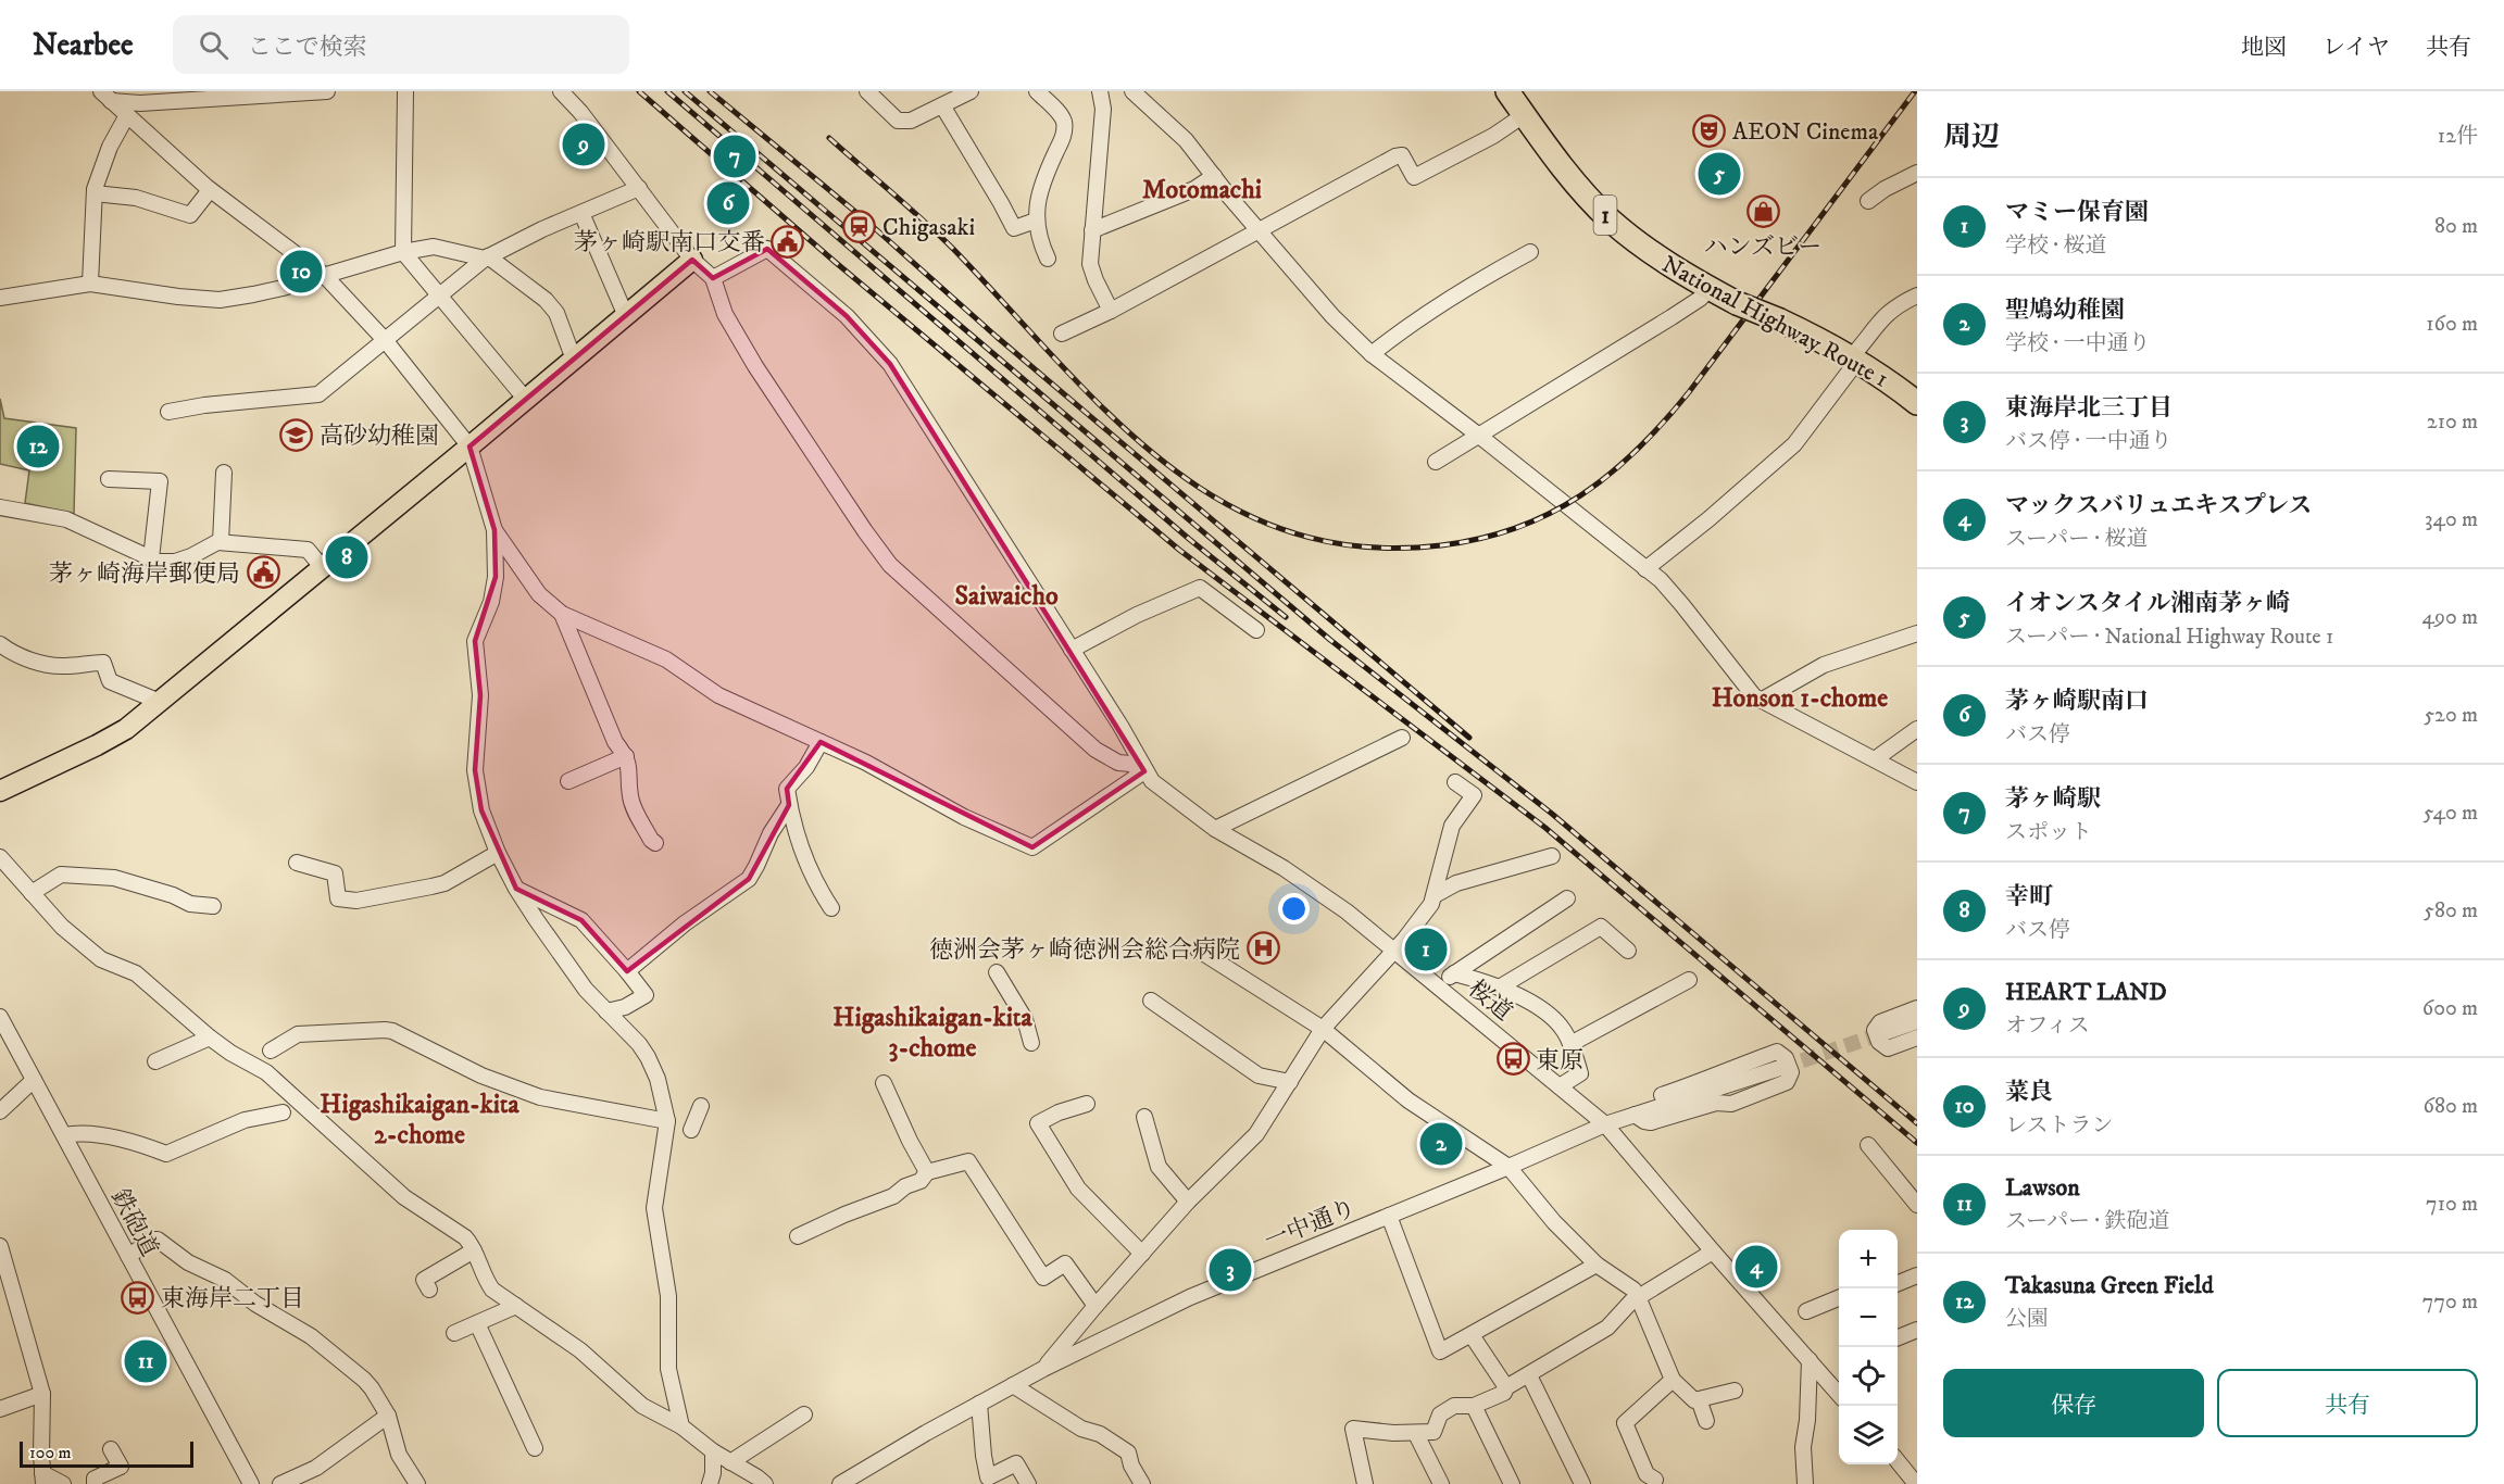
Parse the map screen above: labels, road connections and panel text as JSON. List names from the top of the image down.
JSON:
{
  "streets": {
    "highway": ["1", "National Highway Route 1"],
    "street": ["桜道", "鉄砲道", "一中通り"]
  },
  "crossings": [
    ["桜道", "一中通り"]
  ],
  "districts": [
    "Motomachi",
    "Saiwaicho",
    "Honson 1-chome",
    "Higashikaigan-kita 3-chome",
    "Higashikaigan-kita 2-chome"
  ],
  "places": {
    "theatre": ["AEON Cinema"],
    "shop": ["ハンズビー"],
    "station": ["Chigasaki"],
    "public building": ["茅ヶ崎駅南口交番", "茅ヶ崎海岸郵便局"],
    "school or university": ["高砂幼稚園"],
    "hospital": ["徳洲会茅ヶ崎徳洲会総合病院"],
    "bus stop": ["東原", "東海岸二丁目"]
  },
  "scale_bar": "100 m",
  "page": {
    "header": "Nearbee",
    "search": "ここで検索",
    "nav": ["地図", "レイヤ", "共有"],
    "heading": ["周辺", "12件"],
    "pins": [
      "9",
      "7",
      "5",
      "6",
      "10",
      "12",
      "8",
      "1",
      "2",
      "4",
      "3",
      "11"
    ],
    "list": [
      {
        "mark": "1",
        "name": "マミー保育園",
        "note": "学校 · 桜道",
        "value": "80 m"
      },
      {
        "mark": "2",
        "name": "聖鳩幼稚園",
        "note": "学校 · 一中通り",
        "value": "160 m"
      },
      {
        "mark": "3",
        "name": "東海岸北三丁目",
        "note": "バス停 · 一中通り",
        "value": "210 m"
      },
      {
        "mark": "4",
        "name": "マックスバリュエキスプレス",
        "note": "スーパー · 桜道",
        "value": "340 m"
      },
      {
        "mark": "5",
        "name": "イオンスタイル湘南茅ヶ崎",
        "note": "スーパー · National Highway Route 1",
        "value": "490 m"
      },
      {
        "mark": "6",
        "name": "茅ヶ崎駅南口",
        "note": "バス停",
        "value": "520 m"
      },
      {
        "mark": "7",
        "name": "茅ヶ崎駅",
        "note": "スポット",
        "value": "540 m"
      },
      {
        "mark": "8",
        "name": "幸町",
        "note": "バス停",
        "value": "580 m"
      },
      {
        "mark": "9",
        "name": "HEART LAND",
        "note": "オフィス",
        "value": "600 m"
      },
      {
        "mark": "10",
        "name": "菜良",
        "note": "レストラン",
        "value": "680 m"
      },
      {
        "mark": "11",
        "name": "Lawson",
        "note": "スーパー · 鉄砲道",
        "value": "710 m"
      },
      {
        "mark": "12",
        "name": "Takasuna Green Field",
        "note": "公園",
        "value": "770 m"
      }
    ],
    "map_buttons": ["+", "−"],
    "buttons": ["保存", "共有"],
    "scale": "100 m"
  }
}
